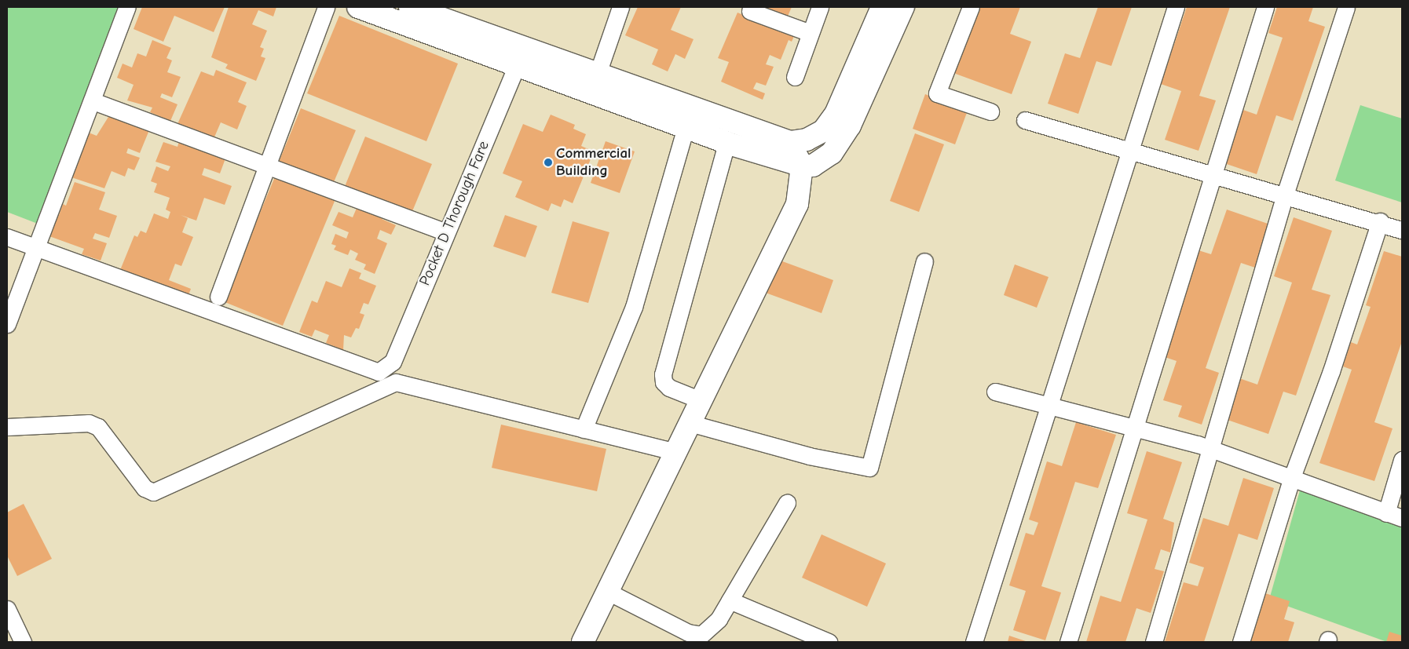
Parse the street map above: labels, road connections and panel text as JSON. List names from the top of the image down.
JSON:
{
  "streets": {
    "street": ["Pocket D Thorough Fare"]
  },
  "places": ["Commercial Building"]
}
